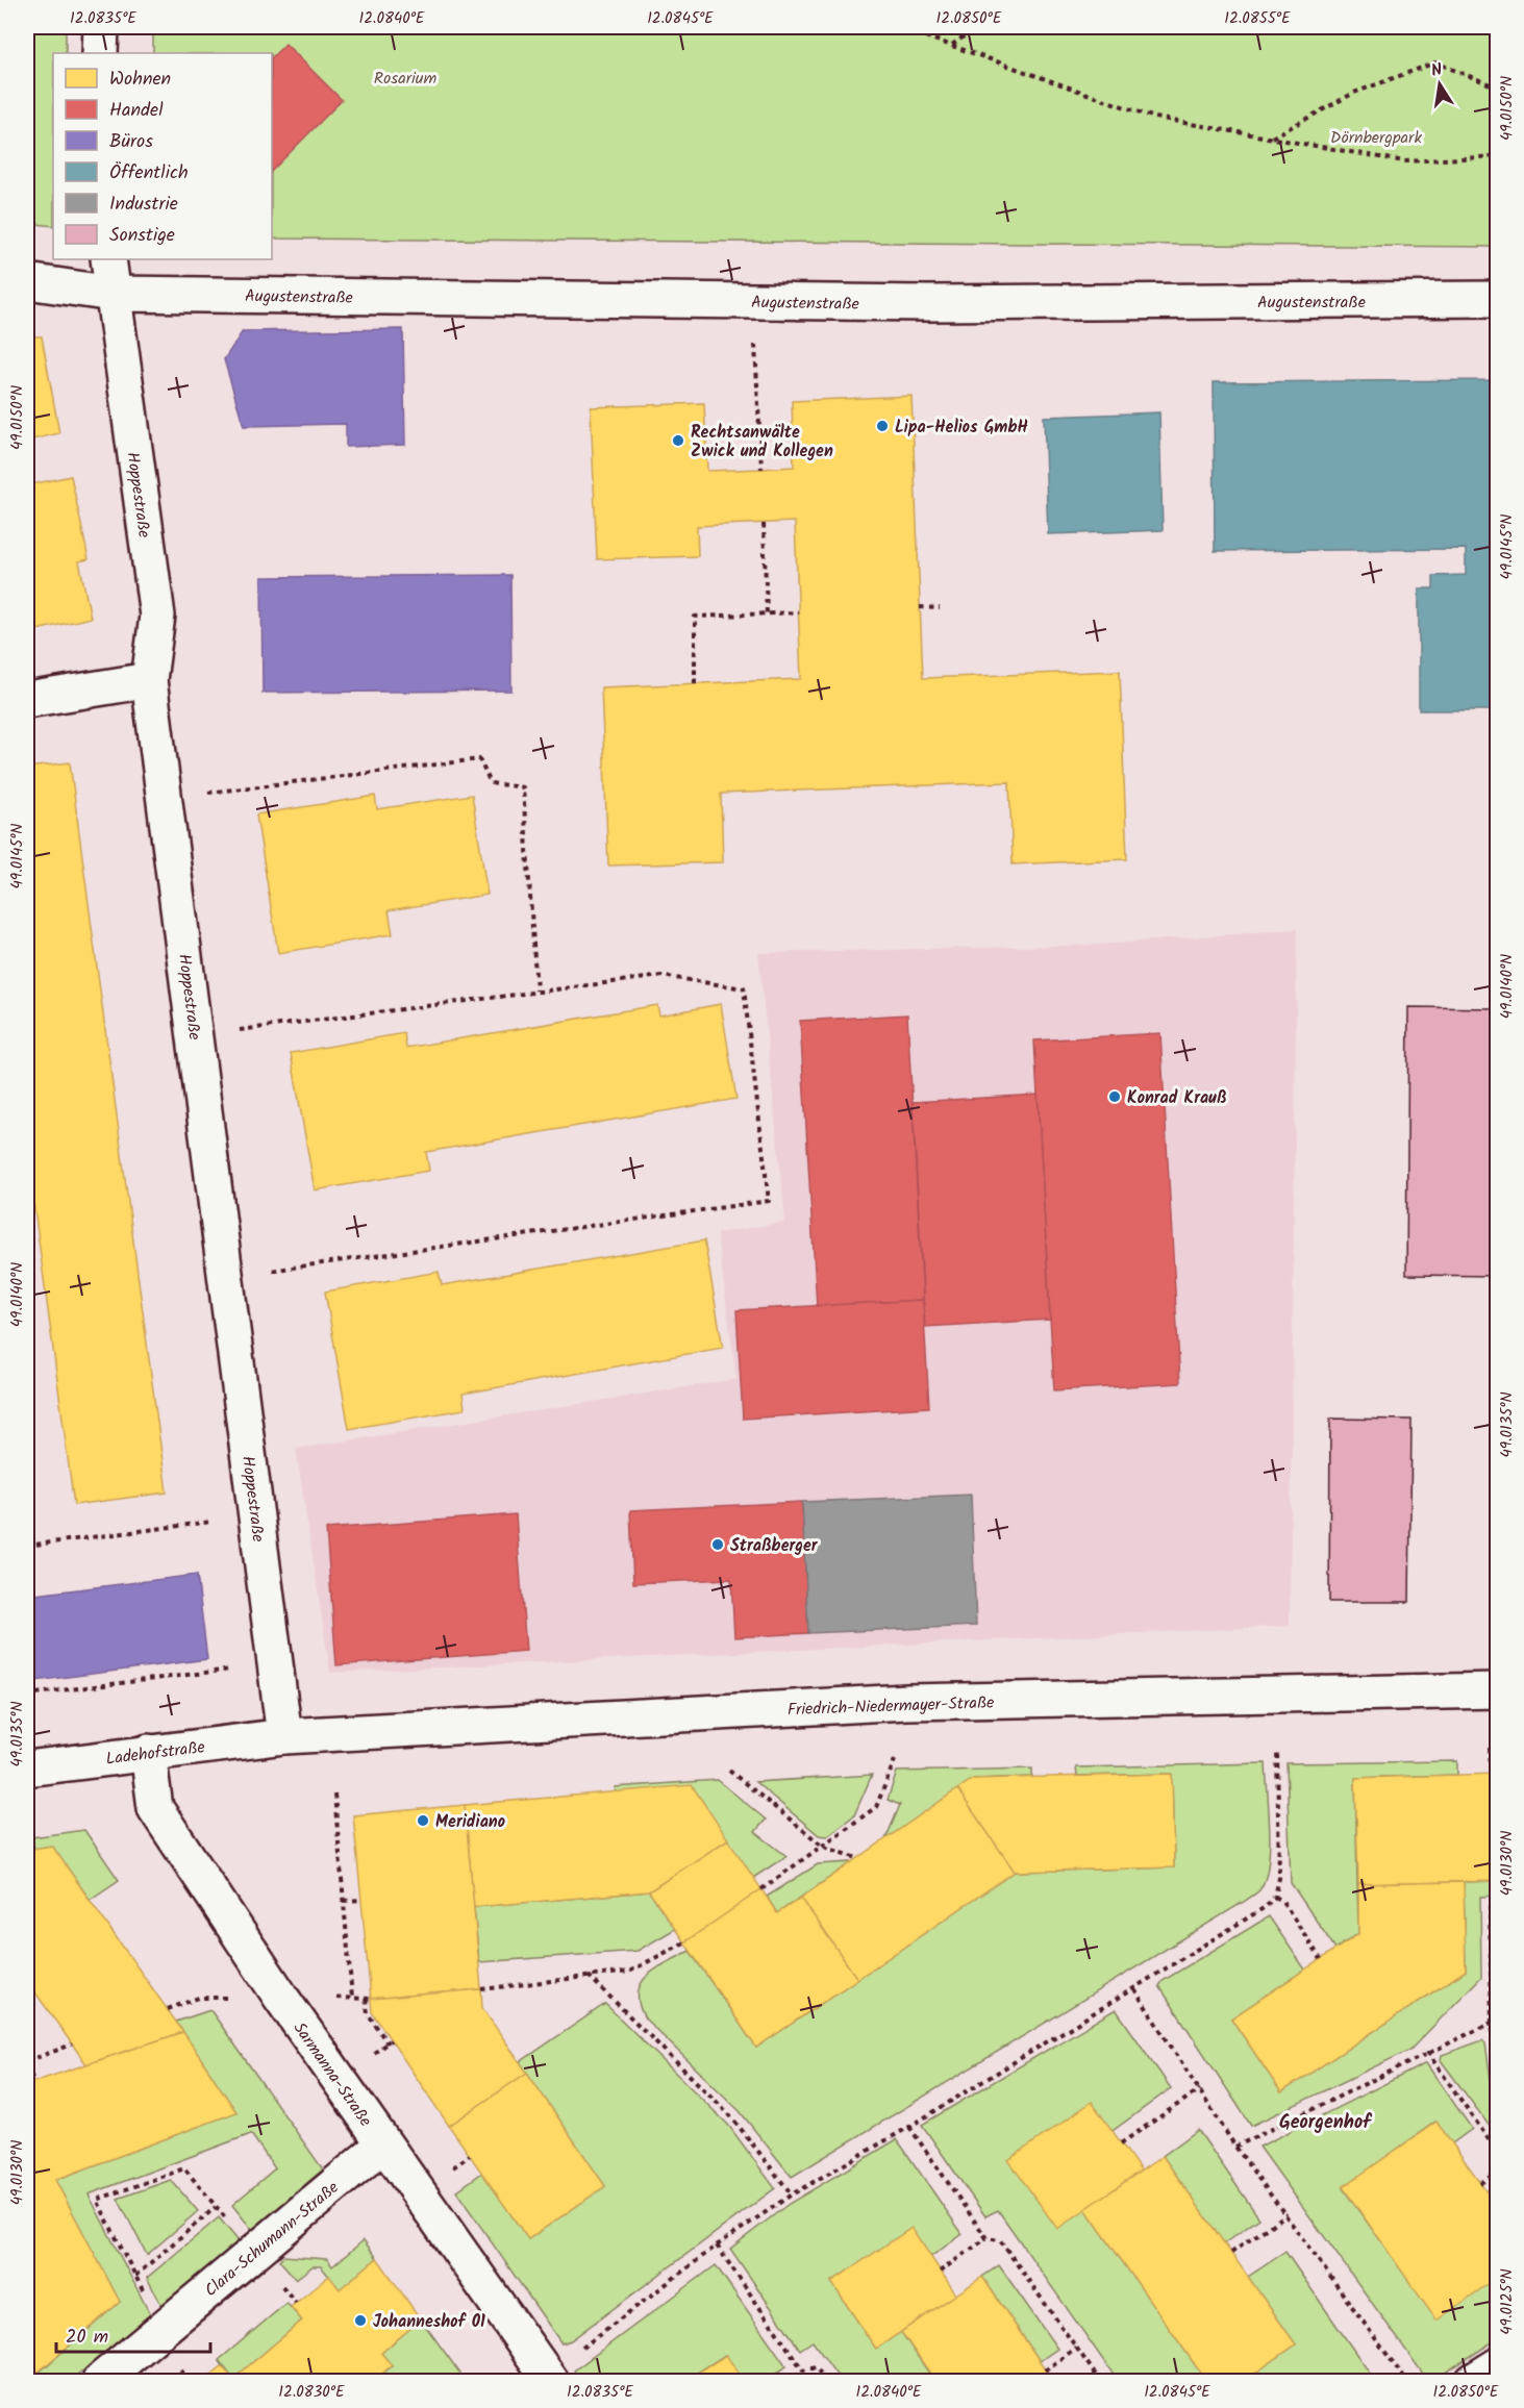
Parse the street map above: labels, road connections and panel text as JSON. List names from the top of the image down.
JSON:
{
  "streets": {
    "street": [
      "Augustenstraße",
      "Hoppestraße",
      "Friedrich-Niedermayer-Straße",
      "Ladehofstraße",
      "Sarmanna-Straße",
      "Clara-Schumann-Straße"
    ]
  },
  "crossings": [
    ["Augustenstraße", "Hoppestraße"],
    ["Hoppestraße", "Friedrich-Niedermayer-Straße"],
    ["Hoppestraße", "Ladehofstraße"],
    ["Friedrich-Niedermayer-Straße", "Ladehofstraße"],
    ["Ladehofstraße", "Sarmanna-Straße"],
    ["Sarmanna-Straße", "Clara-Schumann-Straße"]
  ],
  "districts": ["Georgenhof"],
  "parks": ["Rosarium", "Dörnbergpark"],
  "places": [
    "Lipa-Helios GmbH",
    "Rechtsanwälte Zwick und Kollegen",
    "Konrad Krauß",
    "Straßberger",
    "Meridiano",
    "Johanneshof 01"
  ],
  "legend": [
    "Wohnen",
    "Handel",
    "Büros",
    "Öffentlich",
    "Industrie",
    "Sonstige"
  ],
  "scale_bar": "20 m",
  "north": "top",
  "coordinates": [
    "12.0835°E",
    "12.0840°E",
    "12.0845°E",
    "12.0850°E",
    "12.0855°E",
    "49.0150°N",
    "49.0145°N",
    "49.0140°N",
    "49.0135°N",
    "49.0130°N",
    "49.0125°N",
    "12.0830°E"
  ]
}
